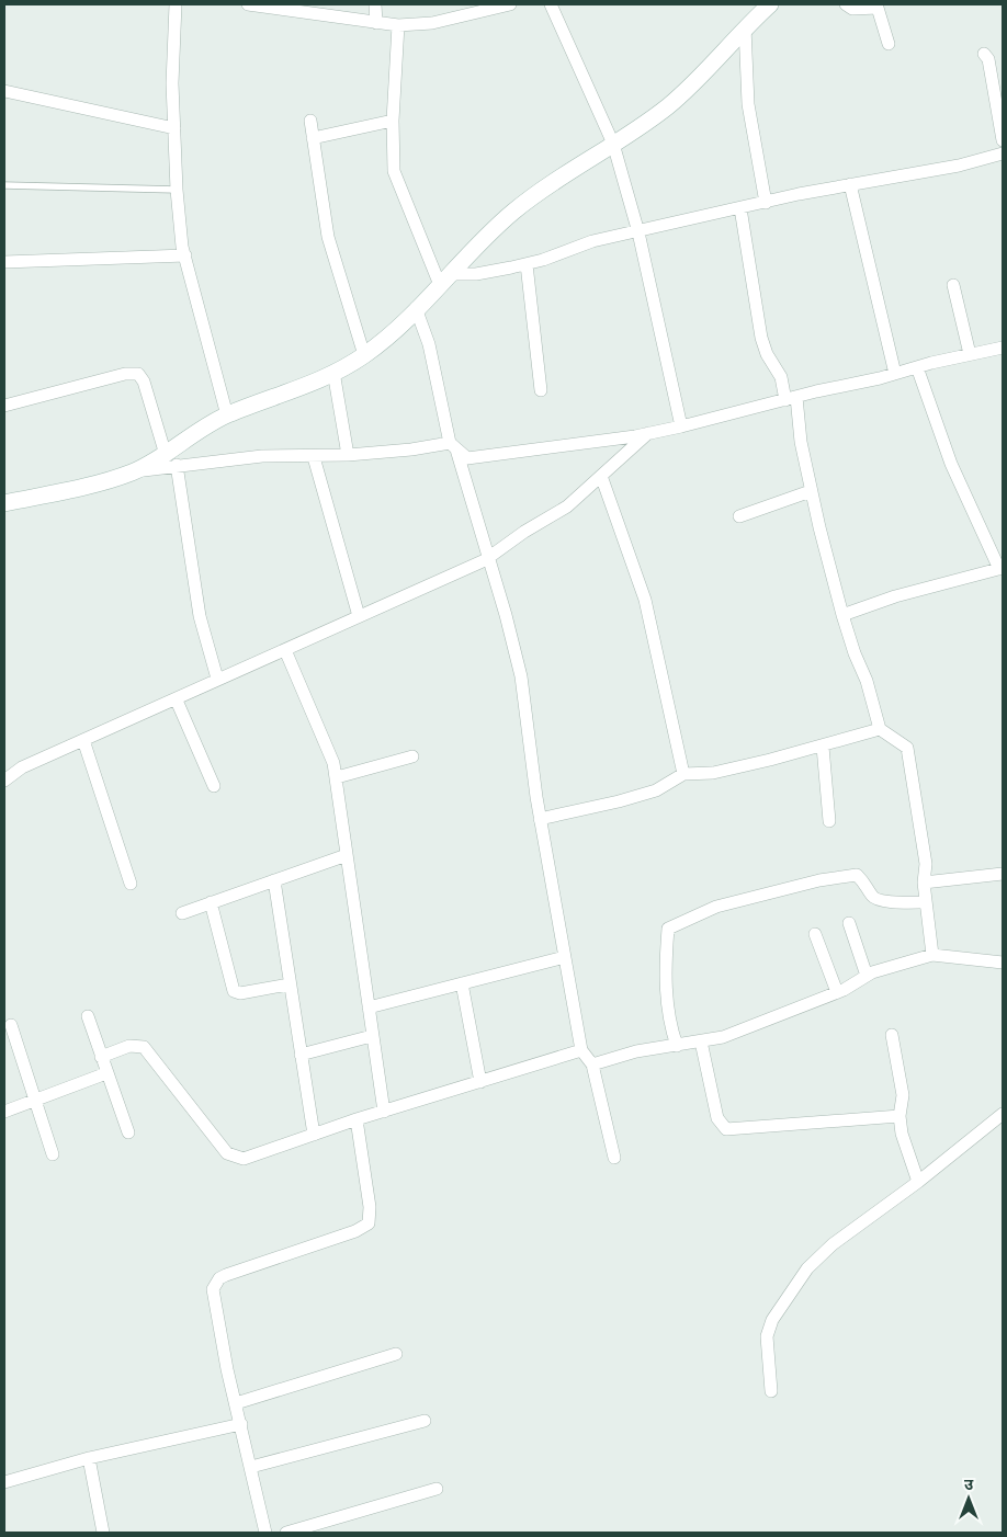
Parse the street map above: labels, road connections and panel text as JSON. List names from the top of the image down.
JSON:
{
  "north": "top"
}
